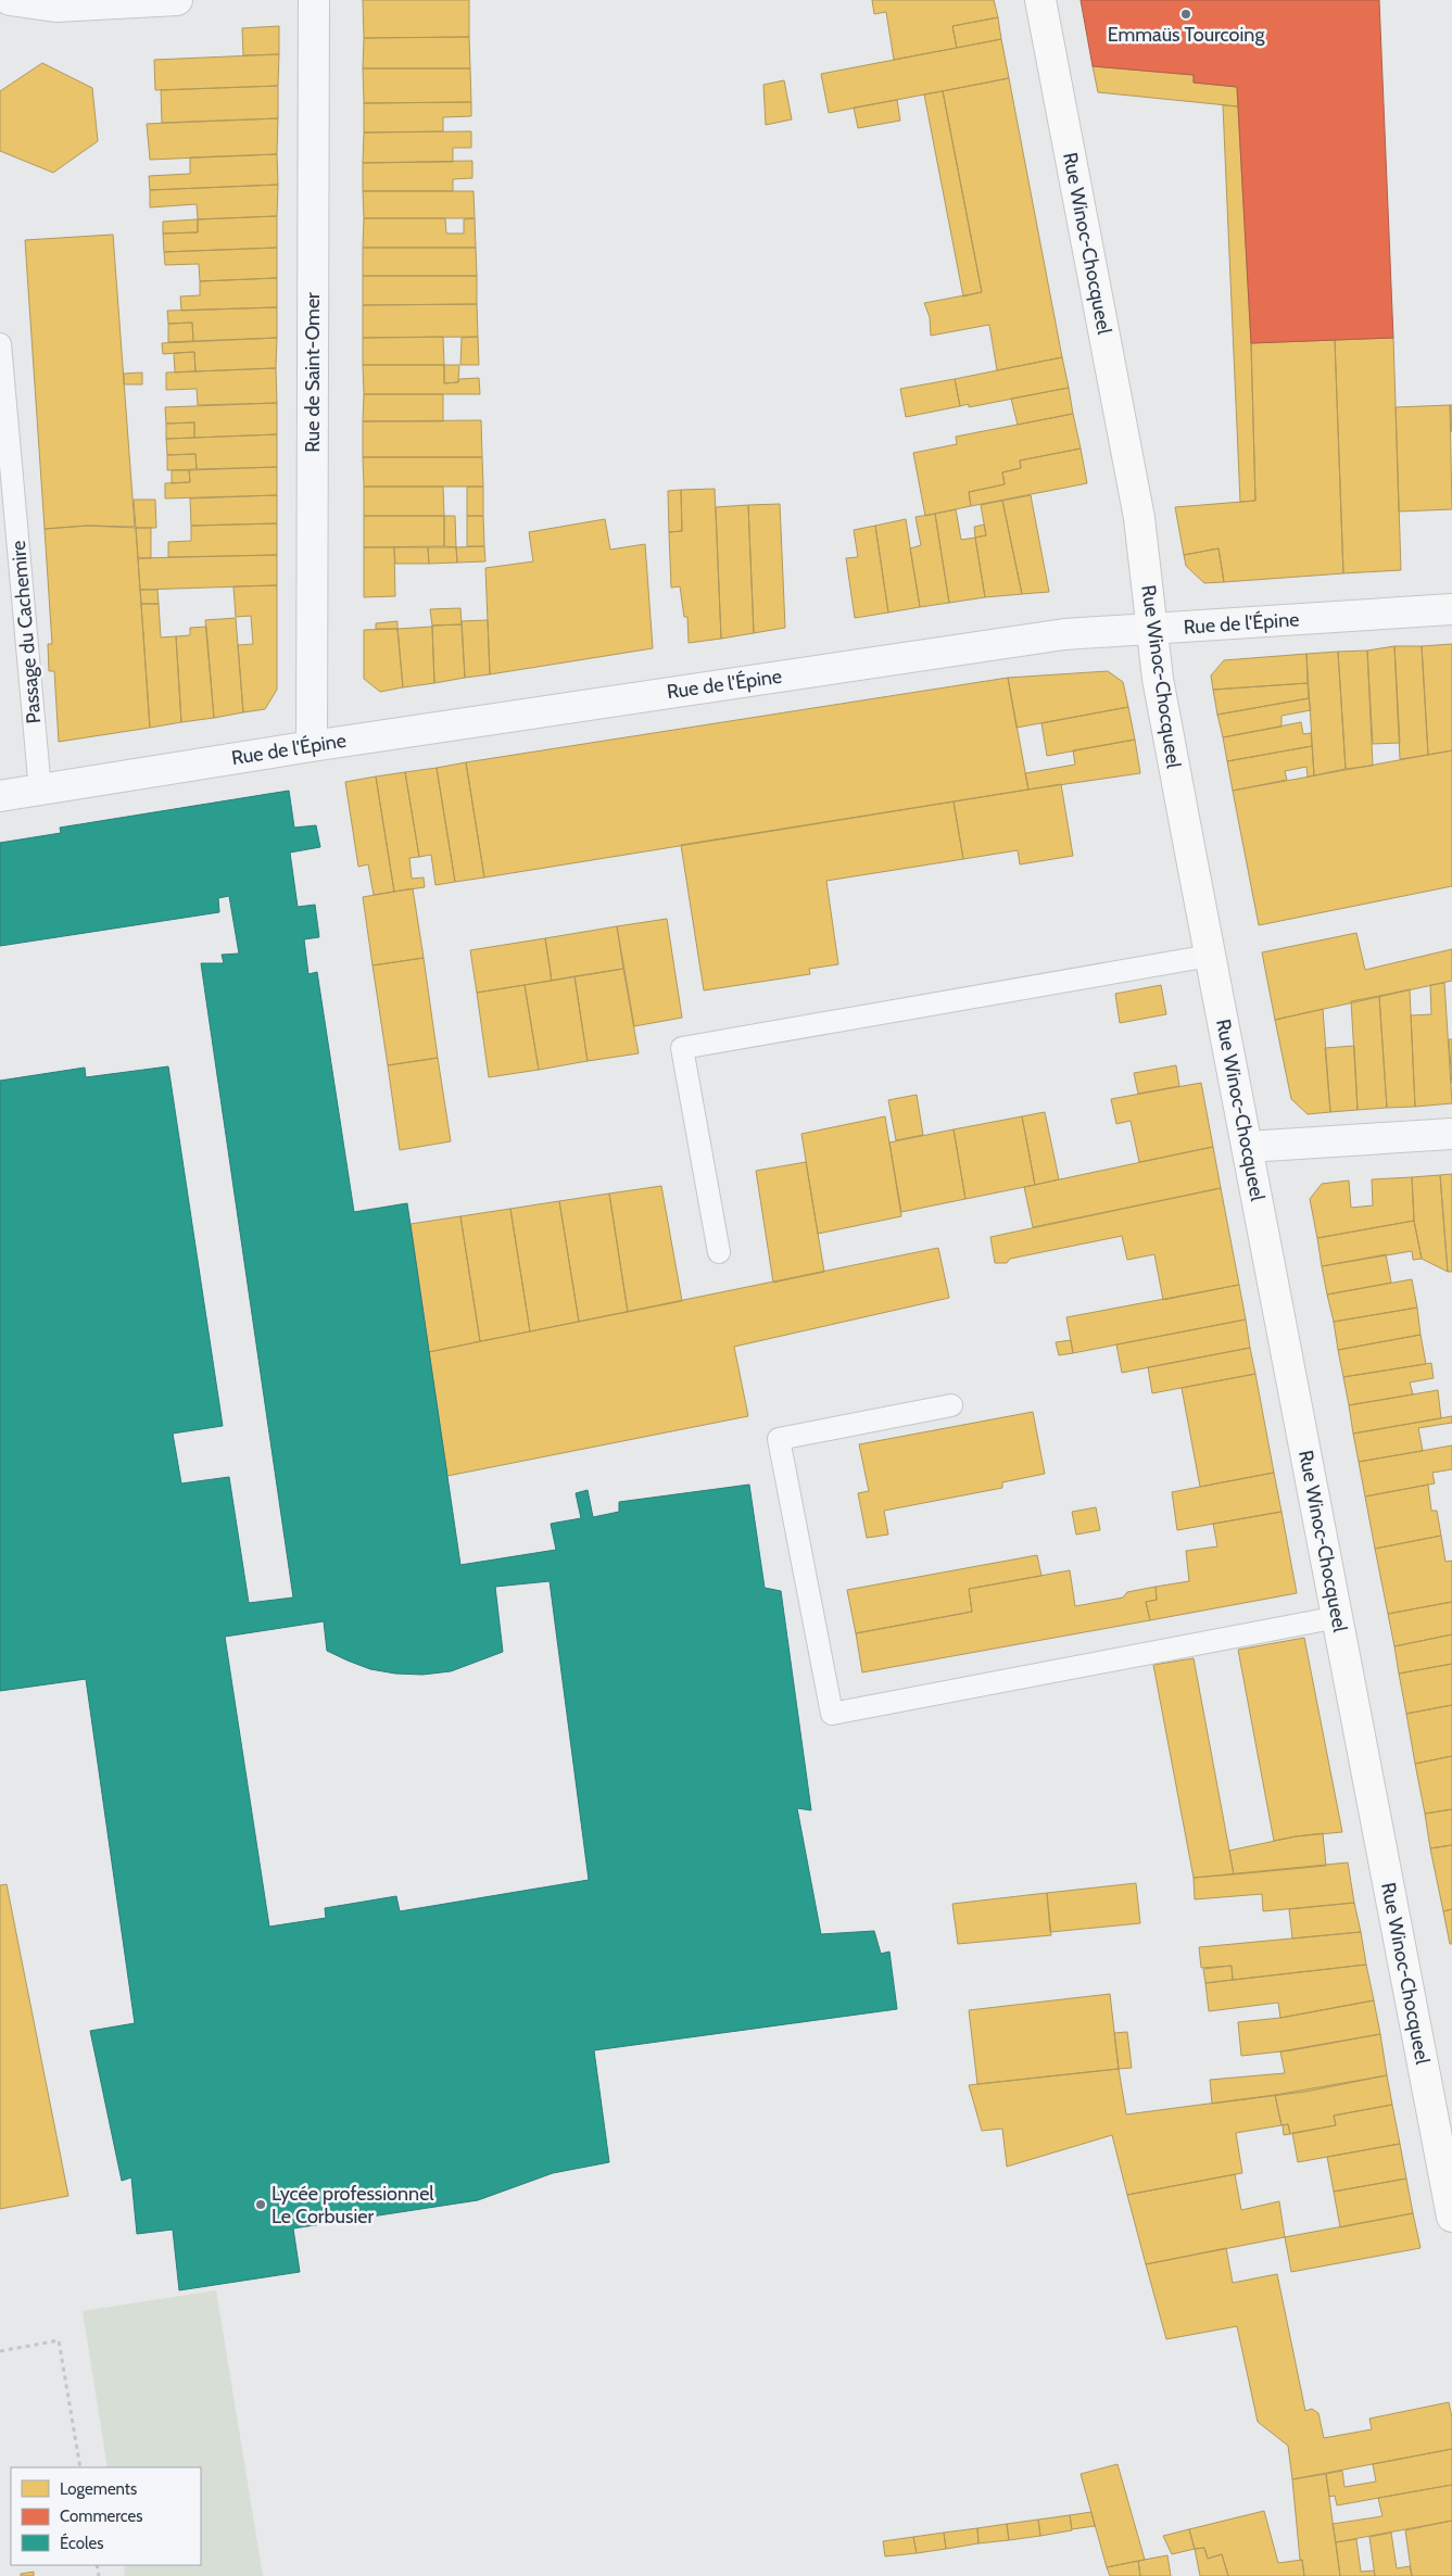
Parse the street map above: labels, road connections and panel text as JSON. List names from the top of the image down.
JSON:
{
  "streets": {
    "street": ["Rue Winoc-Chocqueel", "Rue de Saint-Omer", "Rue de l'Épine"],
    "lane": ["Passage du Cachemire"]
  },
  "crossings": [
    ["Rue Winoc-Chocqueel", "Rue de l'Épine"],
    ["Rue de Saint-Omer", "Rue de l'Épine"],
    ["Rue de l'Épine", "Passage du Cachemire"]
  ],
  "places": ["Emmaüs Tourcoing", "Lycée professionnel Le Corbusier"],
  "legend": ["Logements", "Commerces", "Écoles"]
}
